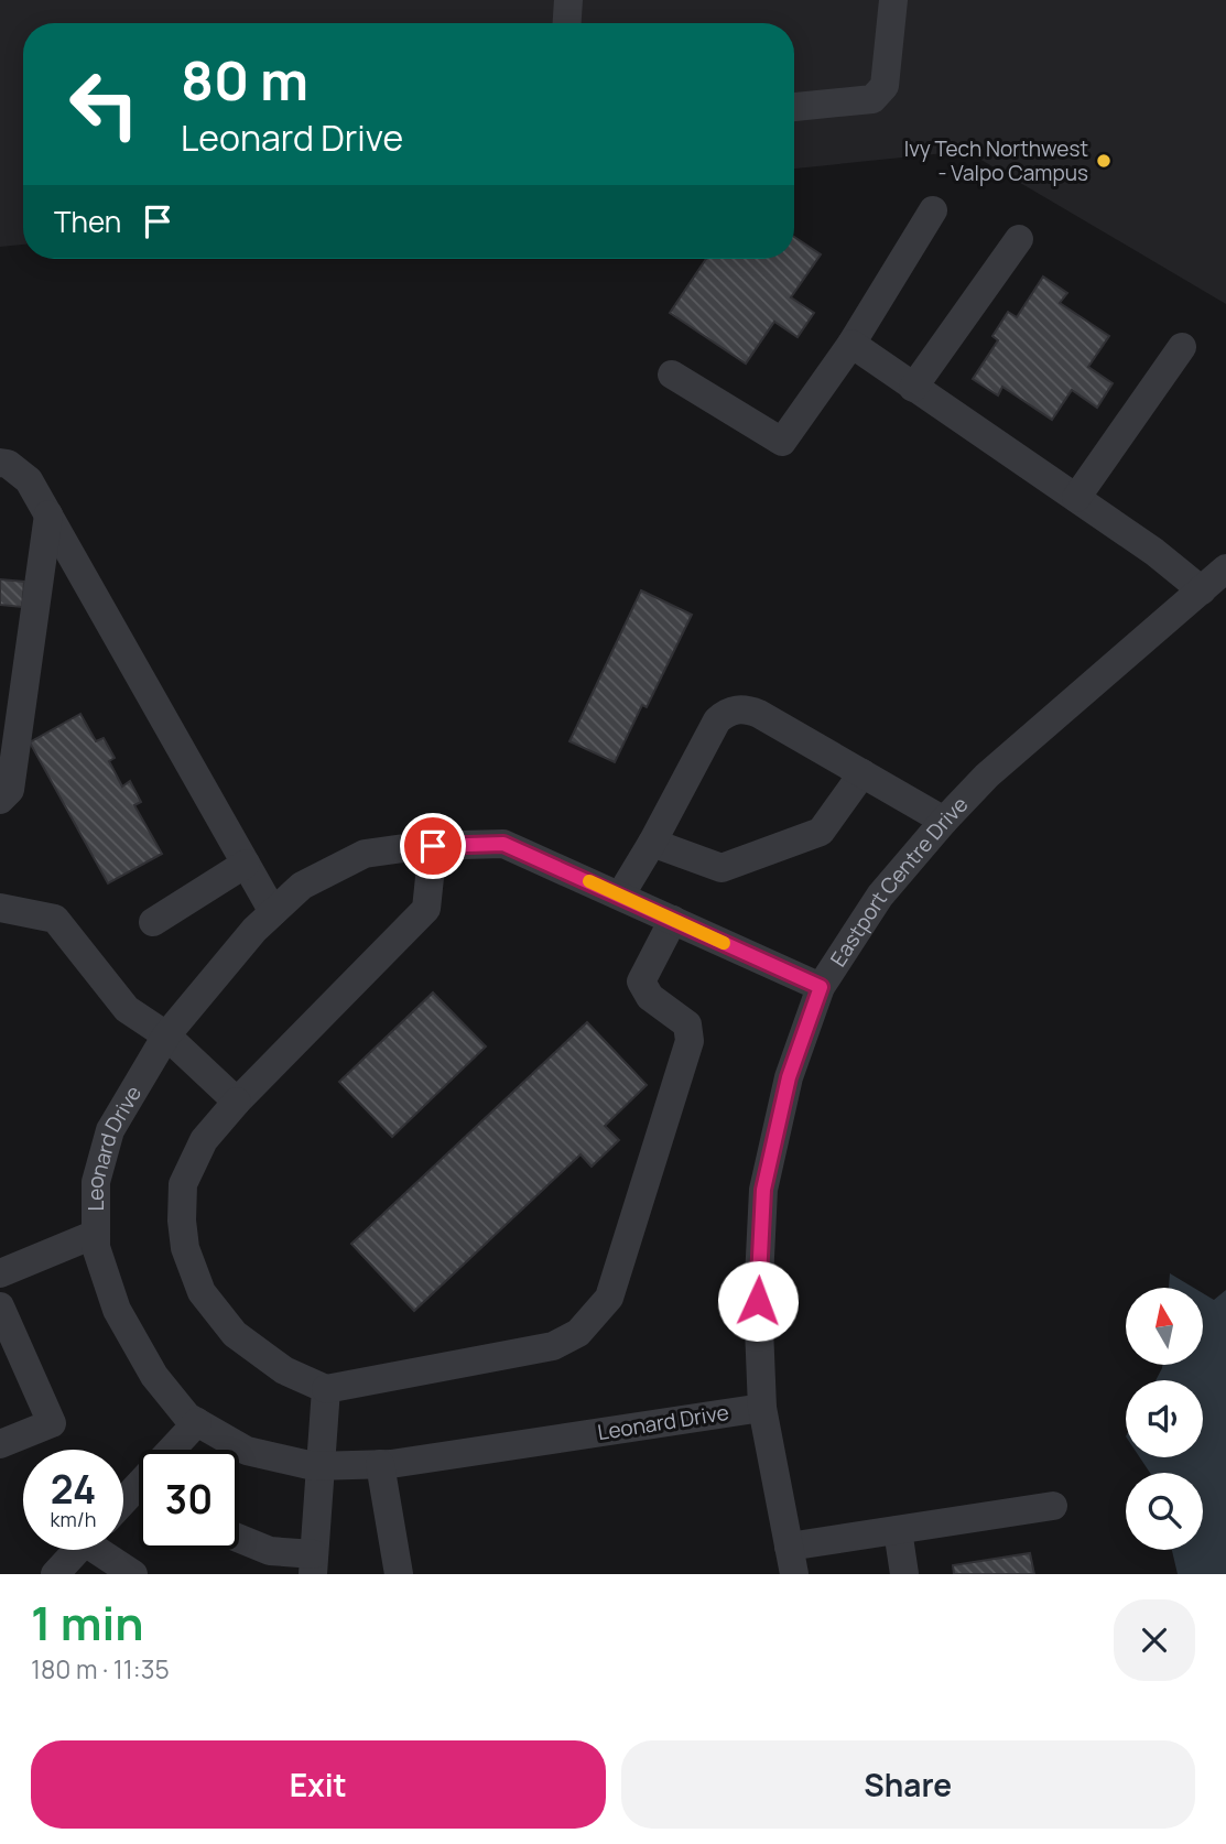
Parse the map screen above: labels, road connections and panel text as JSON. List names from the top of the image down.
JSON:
{
  "streets": {
    "street": ["Eastport Centre Drive", "Leonard Drive"]
  },
  "crossings": [
    ["Eastport Centre Drive", "Leonard Drive"]
  ],
  "places": ["Ivy Tech Northwest - Valpo Campus"],
  "north": "top",
  "page": {
    "turn": ["80 m", "Leonard Drive"],
    "then": "Then",
    "speed": "24 km/h",
    "limit": "30",
    "heading": ["1 min", "180 m · 11:35"],
    "buttons": ["Exit", "Share"]
  }
}
